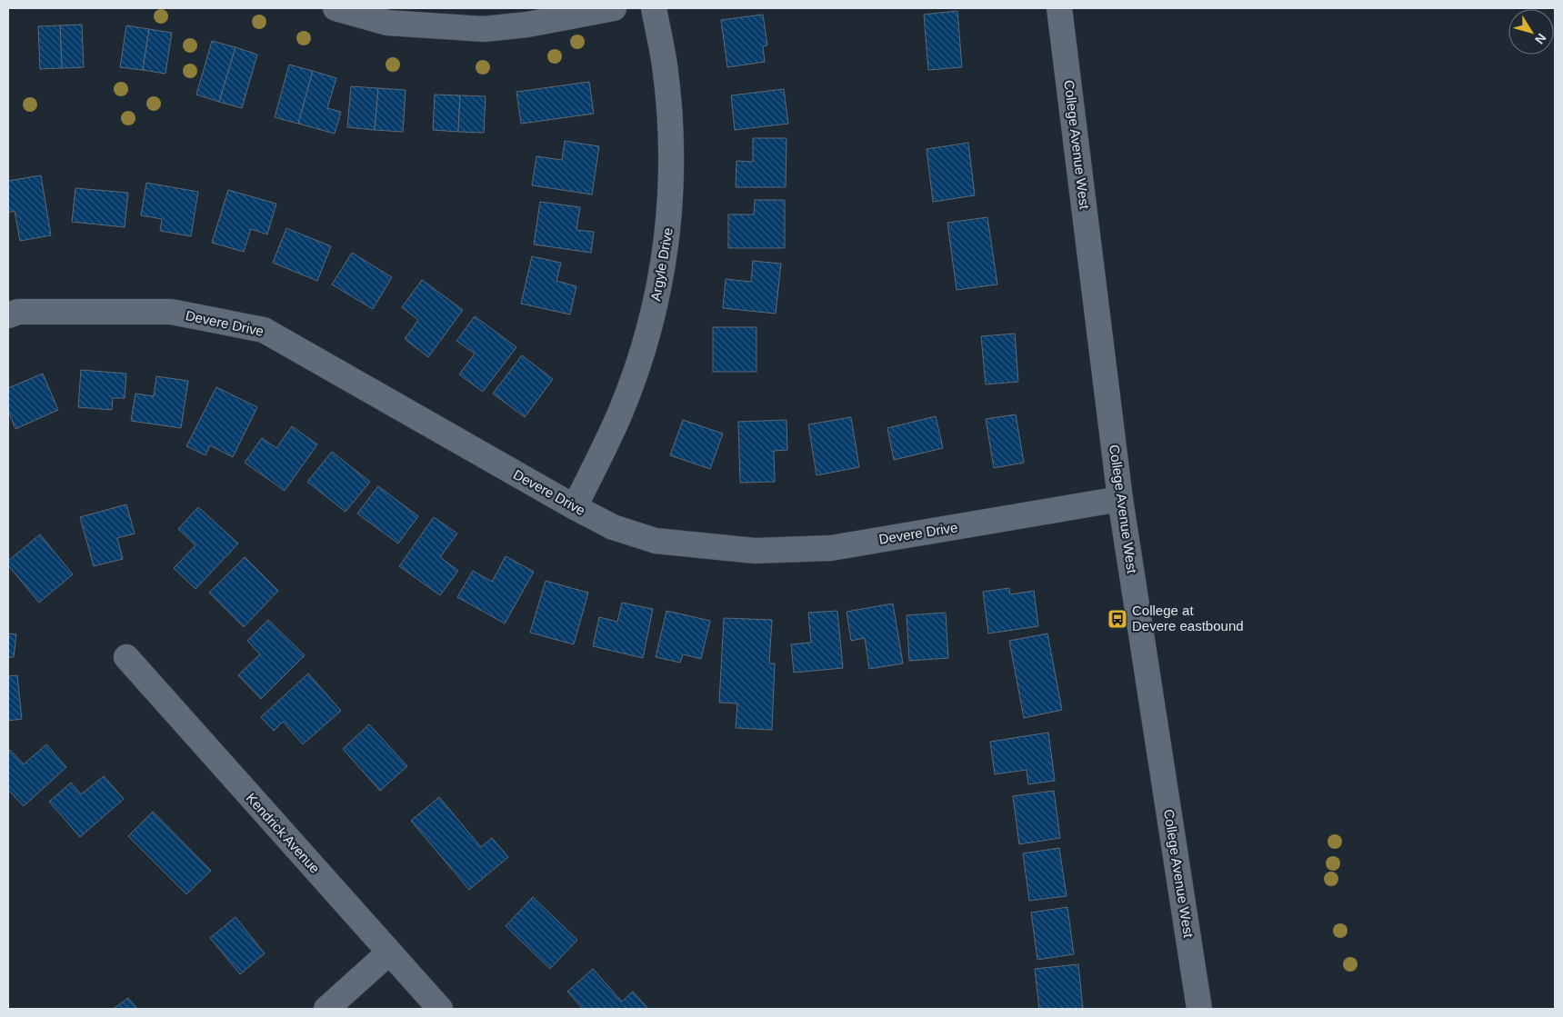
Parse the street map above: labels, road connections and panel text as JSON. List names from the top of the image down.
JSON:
{
  "streets": {
    "street": [
      "College Avenue West",
      "Argyle Drive",
      "Devere Drive",
      "Kendrick Avenue"
    ]
  },
  "crossings": [
    ["College Avenue West", "Devere Drive"],
    ["Argyle Drive", "Devere Drive"]
  ],
  "places": {
    "bus stop": ["College at Devere eastbound"]
  },
  "north": "bottom right"
}
